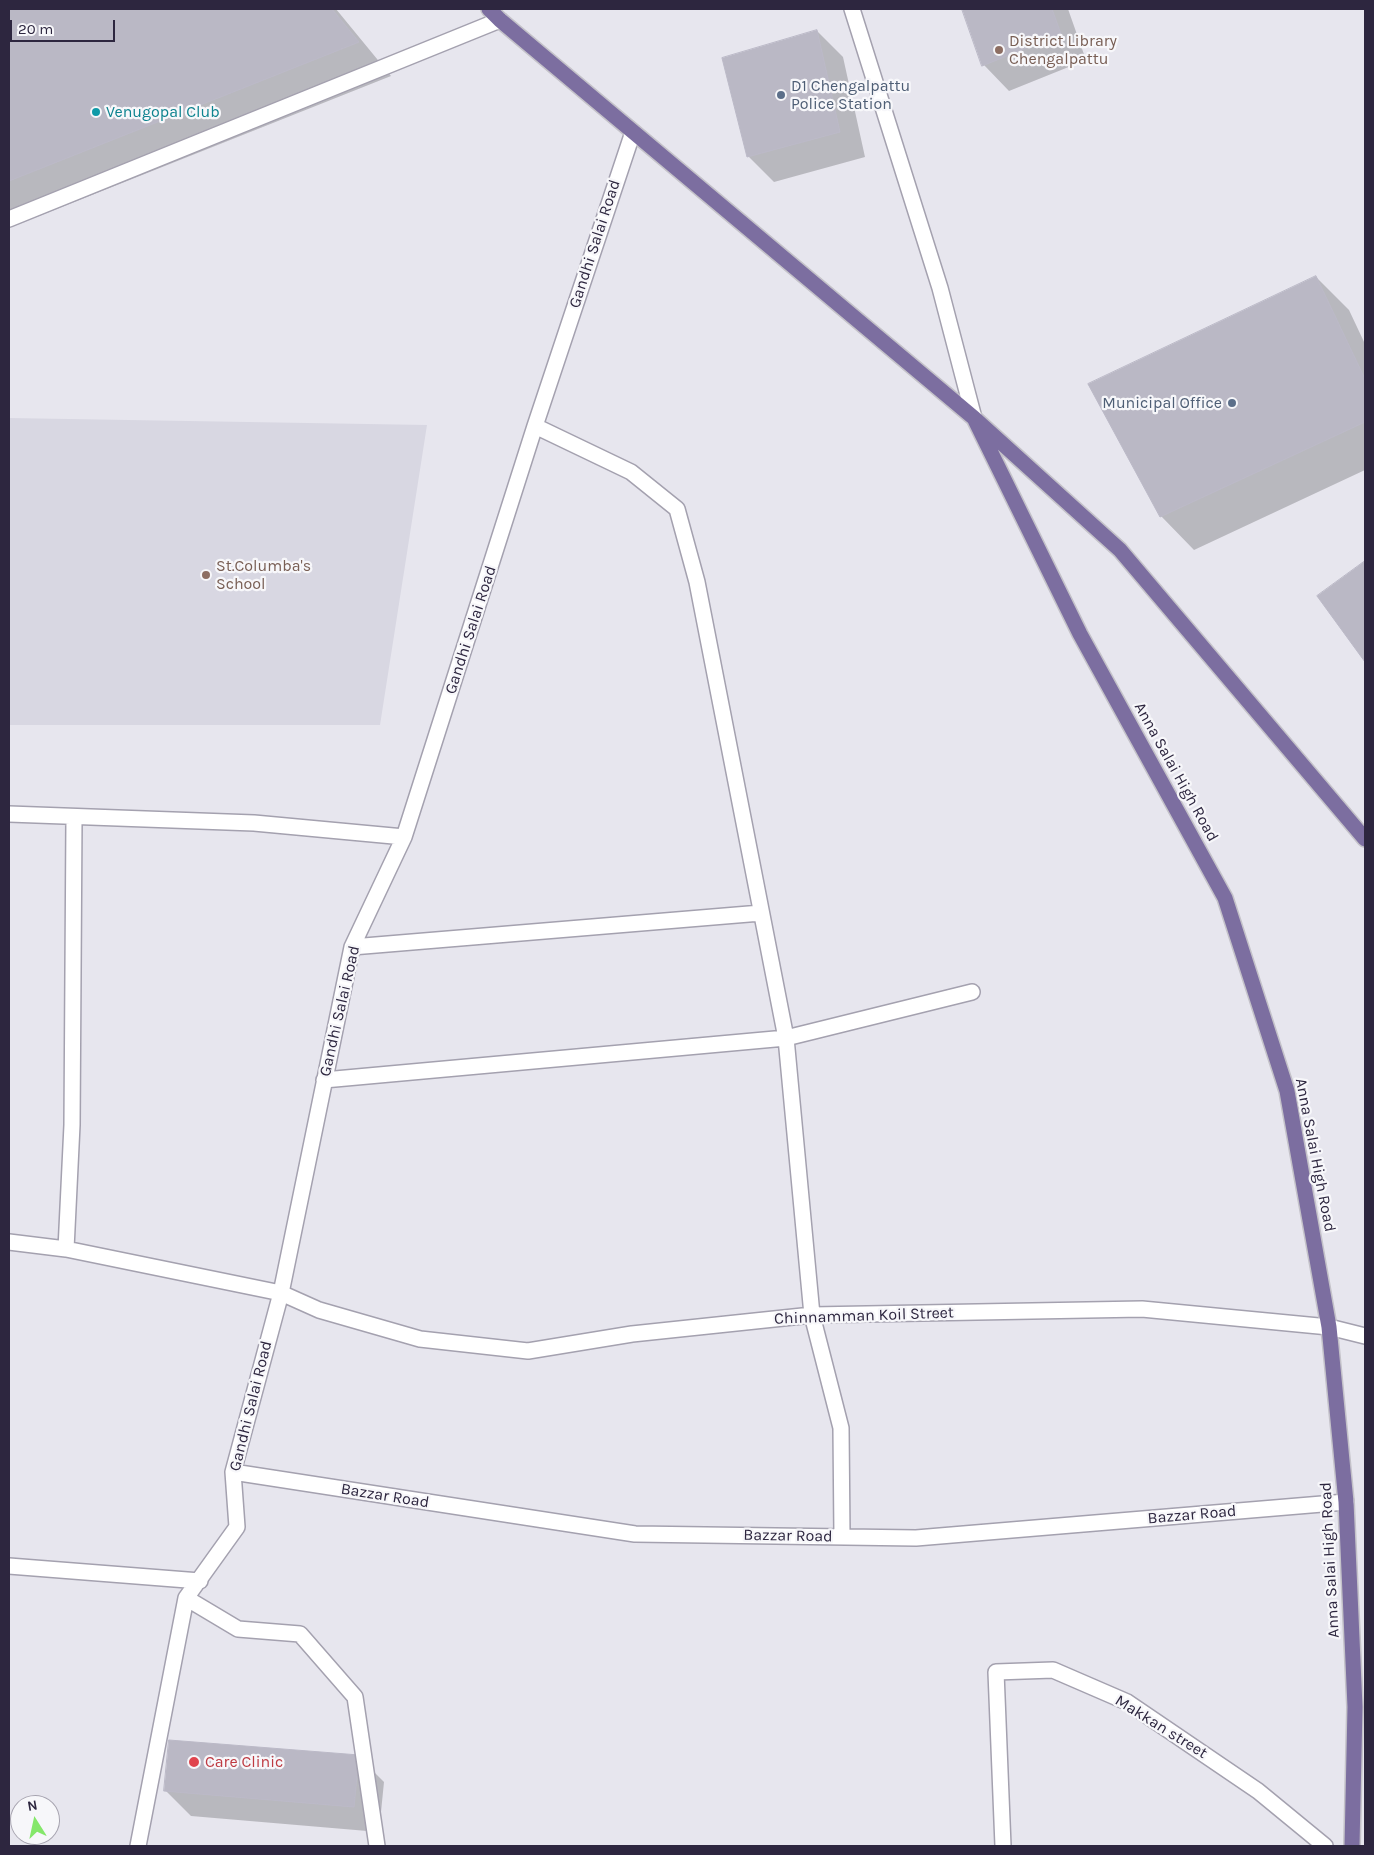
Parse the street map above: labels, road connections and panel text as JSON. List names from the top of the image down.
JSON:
{
  "streets": {
    "main road": ["Anna Salai High Road"],
    "street": [
      "Gandhi Salai Road",
      "Chinnamman Koil Street",
      "Bazzar Road",
      "Makkan street"
    ]
  },
  "crossings": [
    ["Gandhi Salai Road", "Chinnamman Koil Street"],
    ["Gandhi Salai Road", "Bazzar Road"],
    ["Anna Salai High Road", "Chinnamman Koil Street"],
    ["Anna Salai High Road", "Bazzar Road"]
  ],
  "places": [
    "District Library Chengalpattu",
    "D1 Chengalpattu Police Station",
    "Venugopal Club",
    "Municipal Office",
    "St.Columba's School",
    "Care Clinic"
  ],
  "scale_bar": "20 m",
  "north": "top"
}
